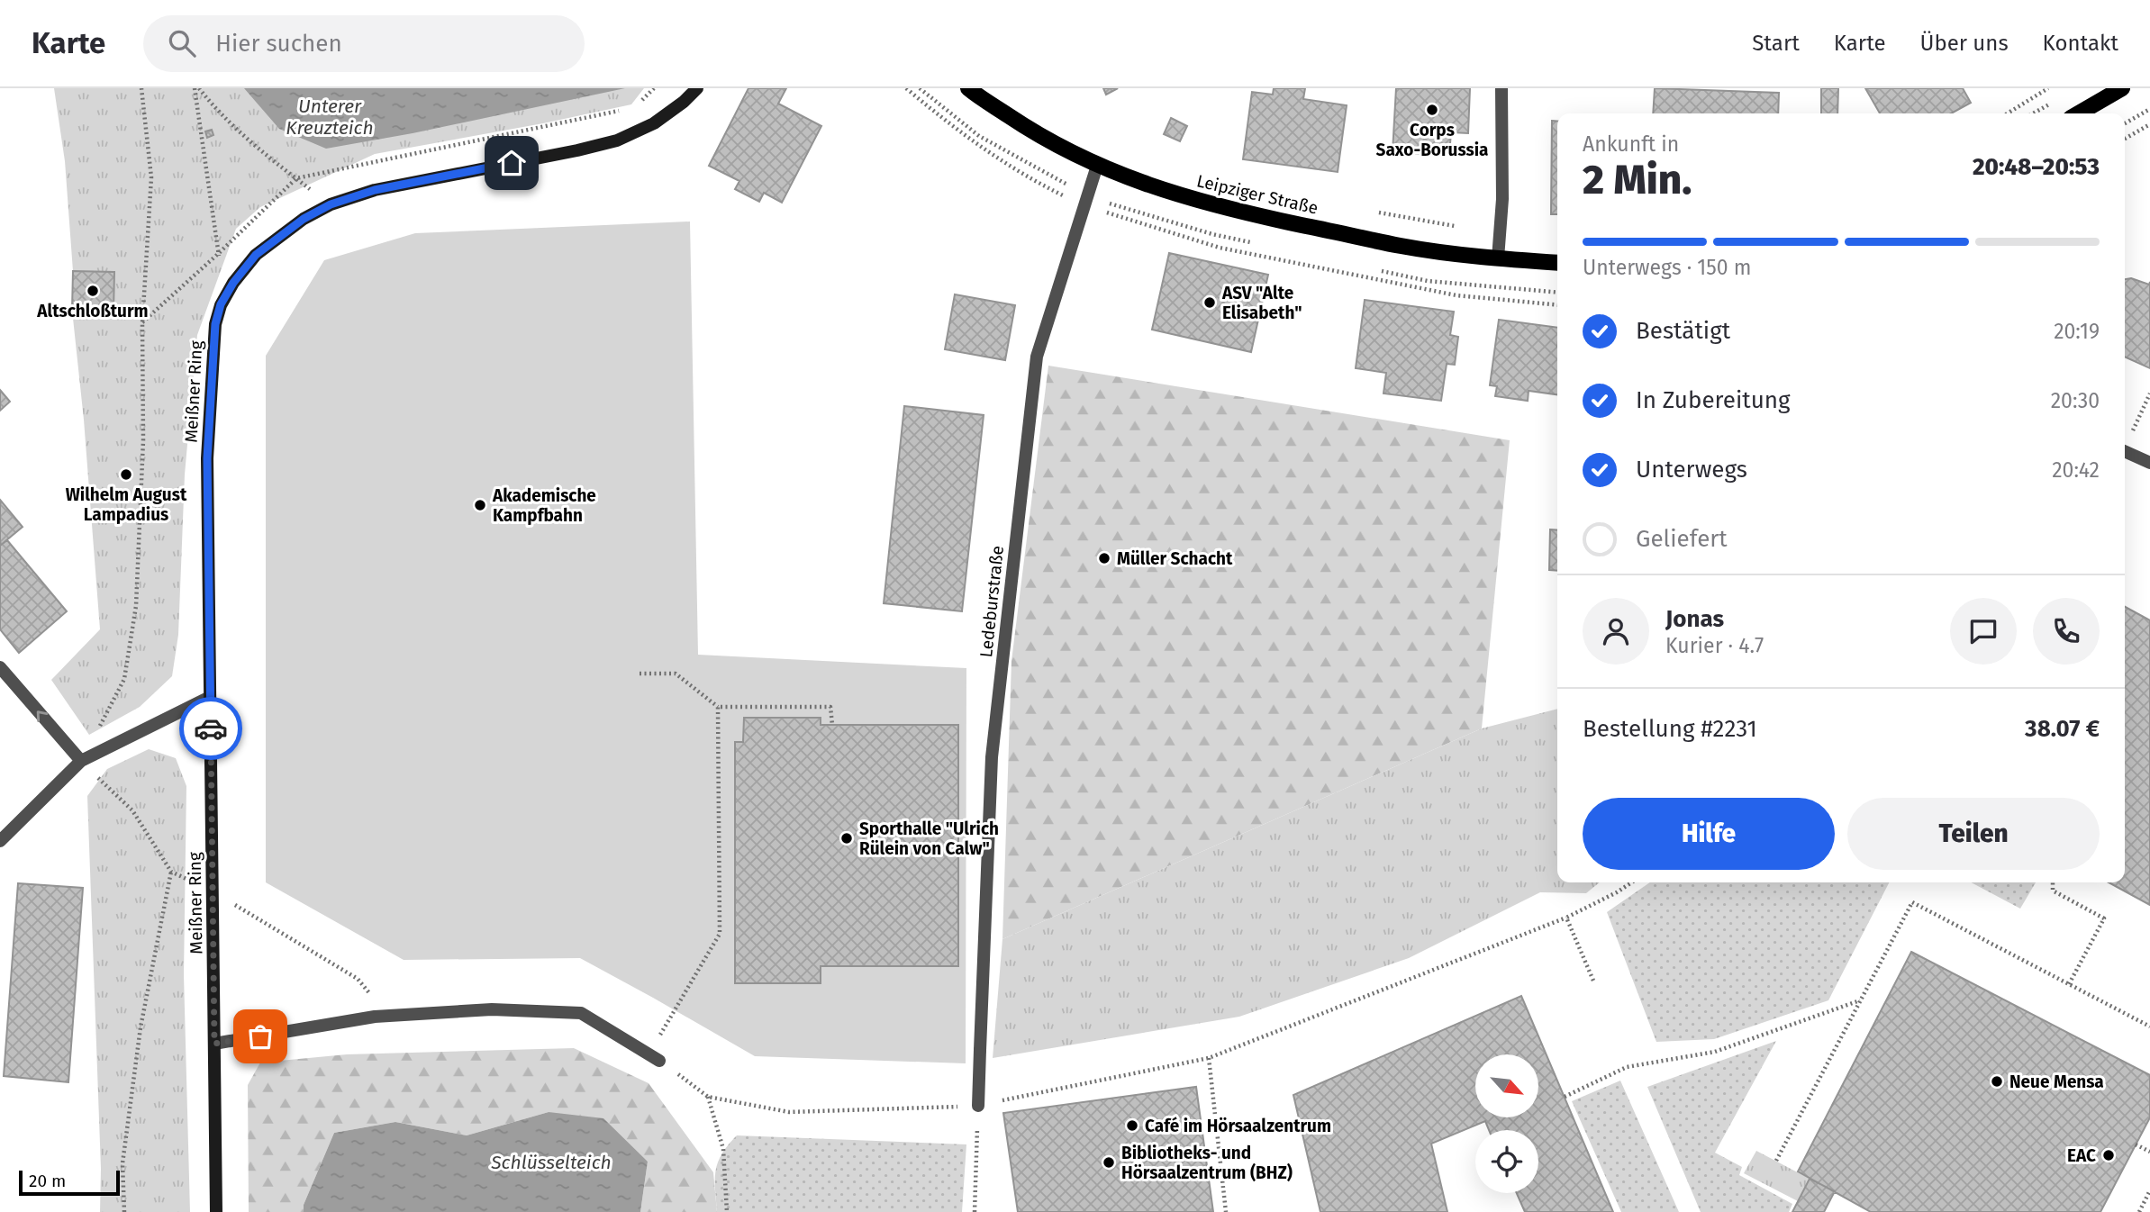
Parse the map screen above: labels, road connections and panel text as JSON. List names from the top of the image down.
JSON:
{
  "streets": {
    "main road": ["Leipziger Straße", "Meißner Ring"],
    "street": ["Ledeburstraße"]
  },
  "crossings": [
    ["Leipziger Straße", "Ledeburstraße"]
  ],
  "water": ["Unterer Kreuzteich", "Schlüsselteich"],
  "places": [
    "Corps Saxo-Borussia",
    "Altschloßturm",
    "ASV \"Alte Elisabeth\"",
    "Wilhelm August Lampadius",
    "Akademische Kampfbahn",
    "Müller Schacht",
    "Sporthalle \"Ulrich Rülein von Calw\"",
    "Neue Mensa",
    "Café im Hörsaalzentrum",
    "EAC",
    "Bibliotheks- und Hörsaalzentrum (BHZ)"
  ],
  "scale_bar": "20 m",
  "north": "bottom right",
  "page": {
    "header": "Karte",
    "search": "Hier suchen",
    "nav": [
      "Start",
      "Karte",
      "Über uns",
      "Kontakt"
    ],
    "heading": ["2 Min.", "Ankunft in", "20:48–20:53"],
    "panel": [
      "Jonas",
      "Kurier · 4.7",
      "Bestellung #2231",
      "38.07 €"
    ],
    "bar": "Unterwegs · 150 m",
    "list": [
      ["Bestätigt", "20:19"],
      ["In Zubereitung", "20:30"],
      ["Unterwegs", "20:42"],
      "Geliefert"
    ],
    "buttons": ["Hilfe", "Teilen"],
    "scale": "20 m"
  }
}
